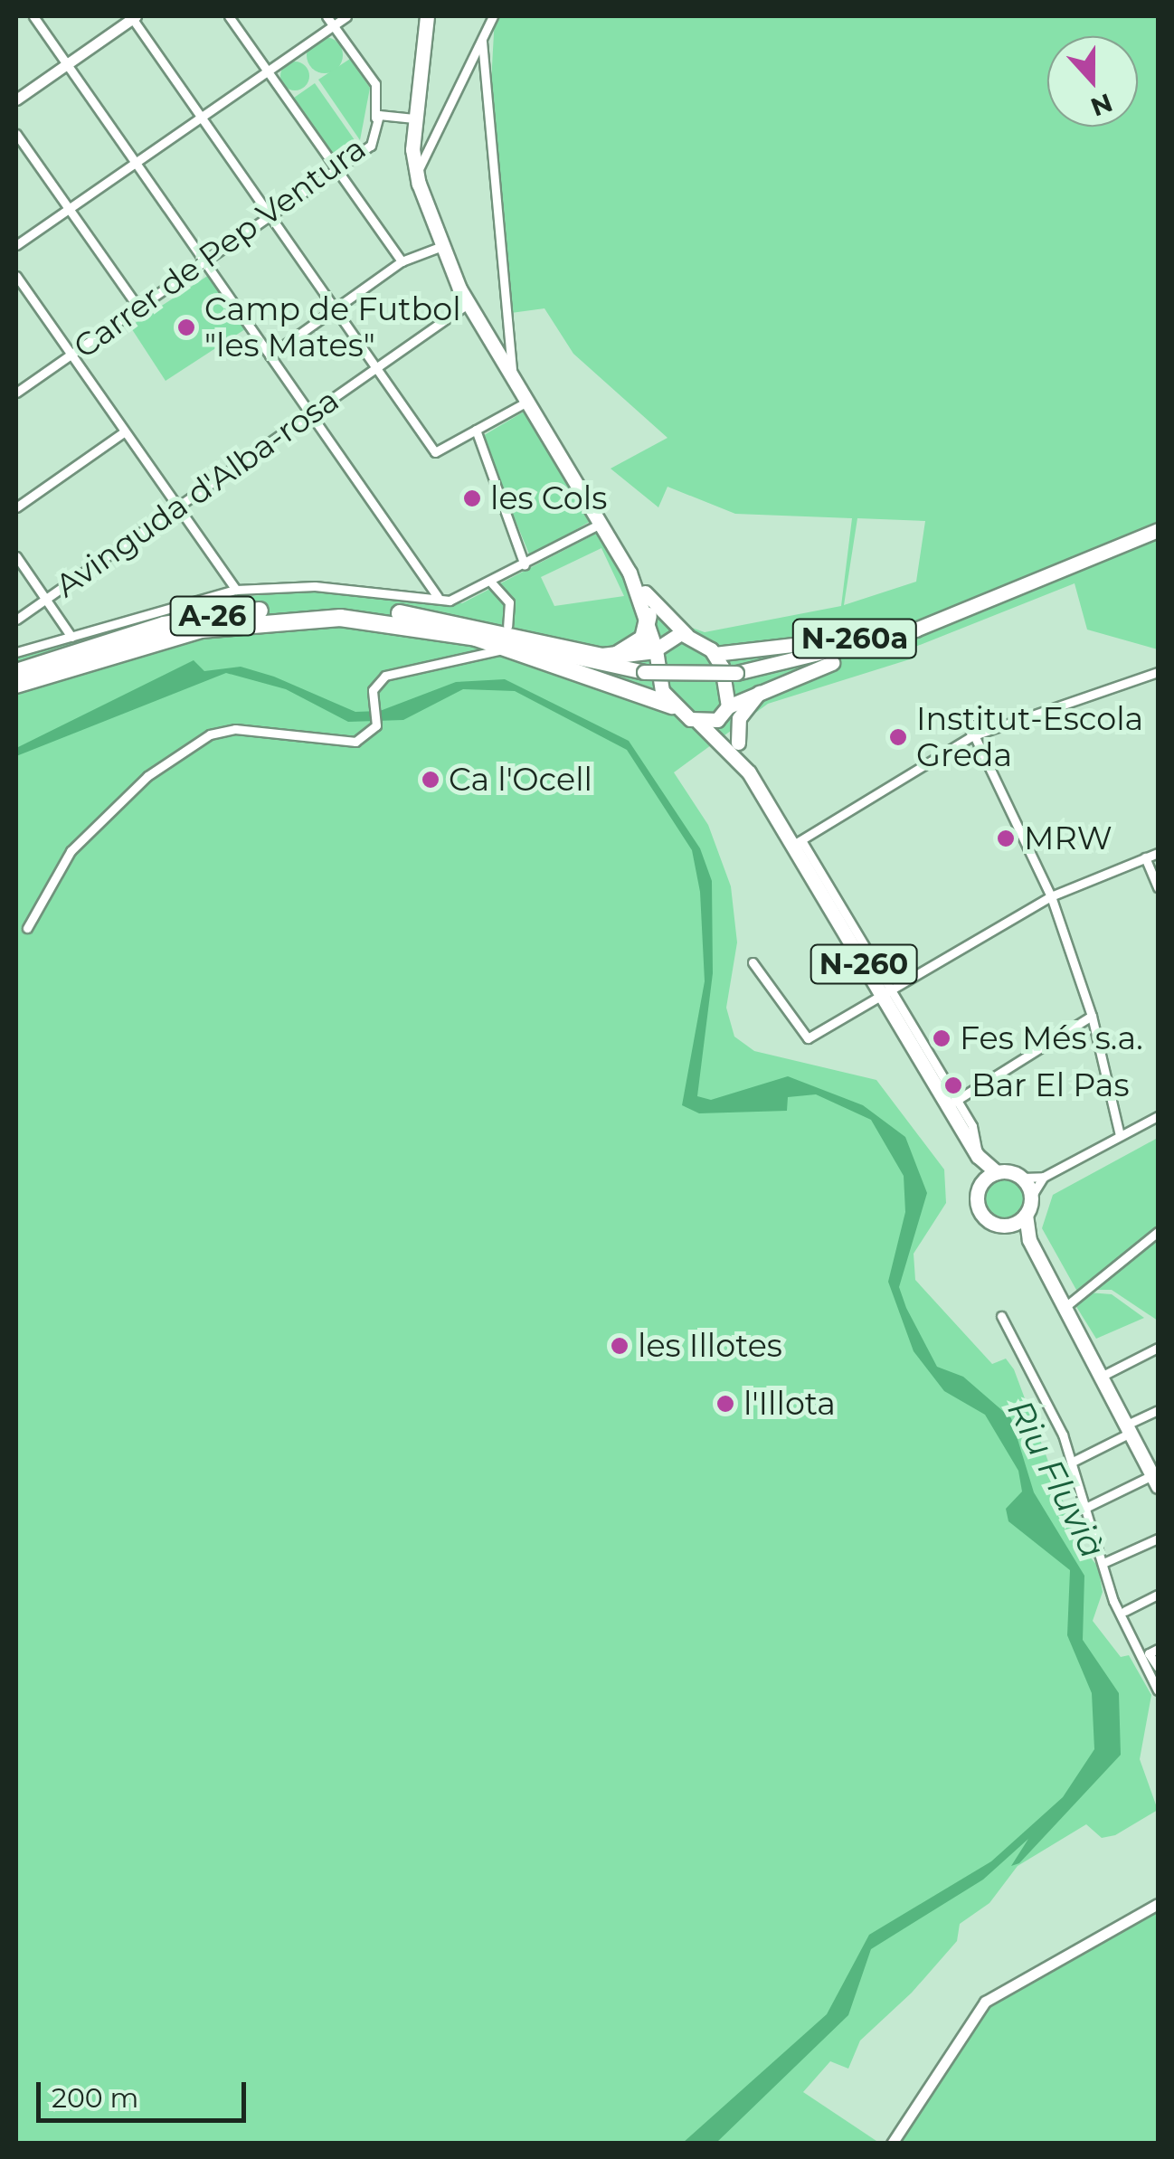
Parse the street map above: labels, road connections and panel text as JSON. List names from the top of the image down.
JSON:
{
  "streets": {
    "highway": ["A-26", "N-260"],
    "main road": ["N-260a"],
    "street": ["Carrer de Pep Ventura", "Avinguda d'Alba-rosa"]
  },
  "crossings": [
    ["A-26", "N-260a"],
    ["A-26", "N-260"],
    ["N-260a", "N-260"]
  ],
  "water": ["Riu Fluvià"],
  "places": [
    "Camp de Futbol \"les Mates\"",
    "les Cols",
    "Institut-Escola Greda",
    "Ca l'Ocell",
    "MRW",
    "Fes Més s.a.",
    "Bar El Pas",
    "les Illotes",
    "l'Illota"
  ],
  "scale_bar": "200 m",
  "north": "bottom"
}
